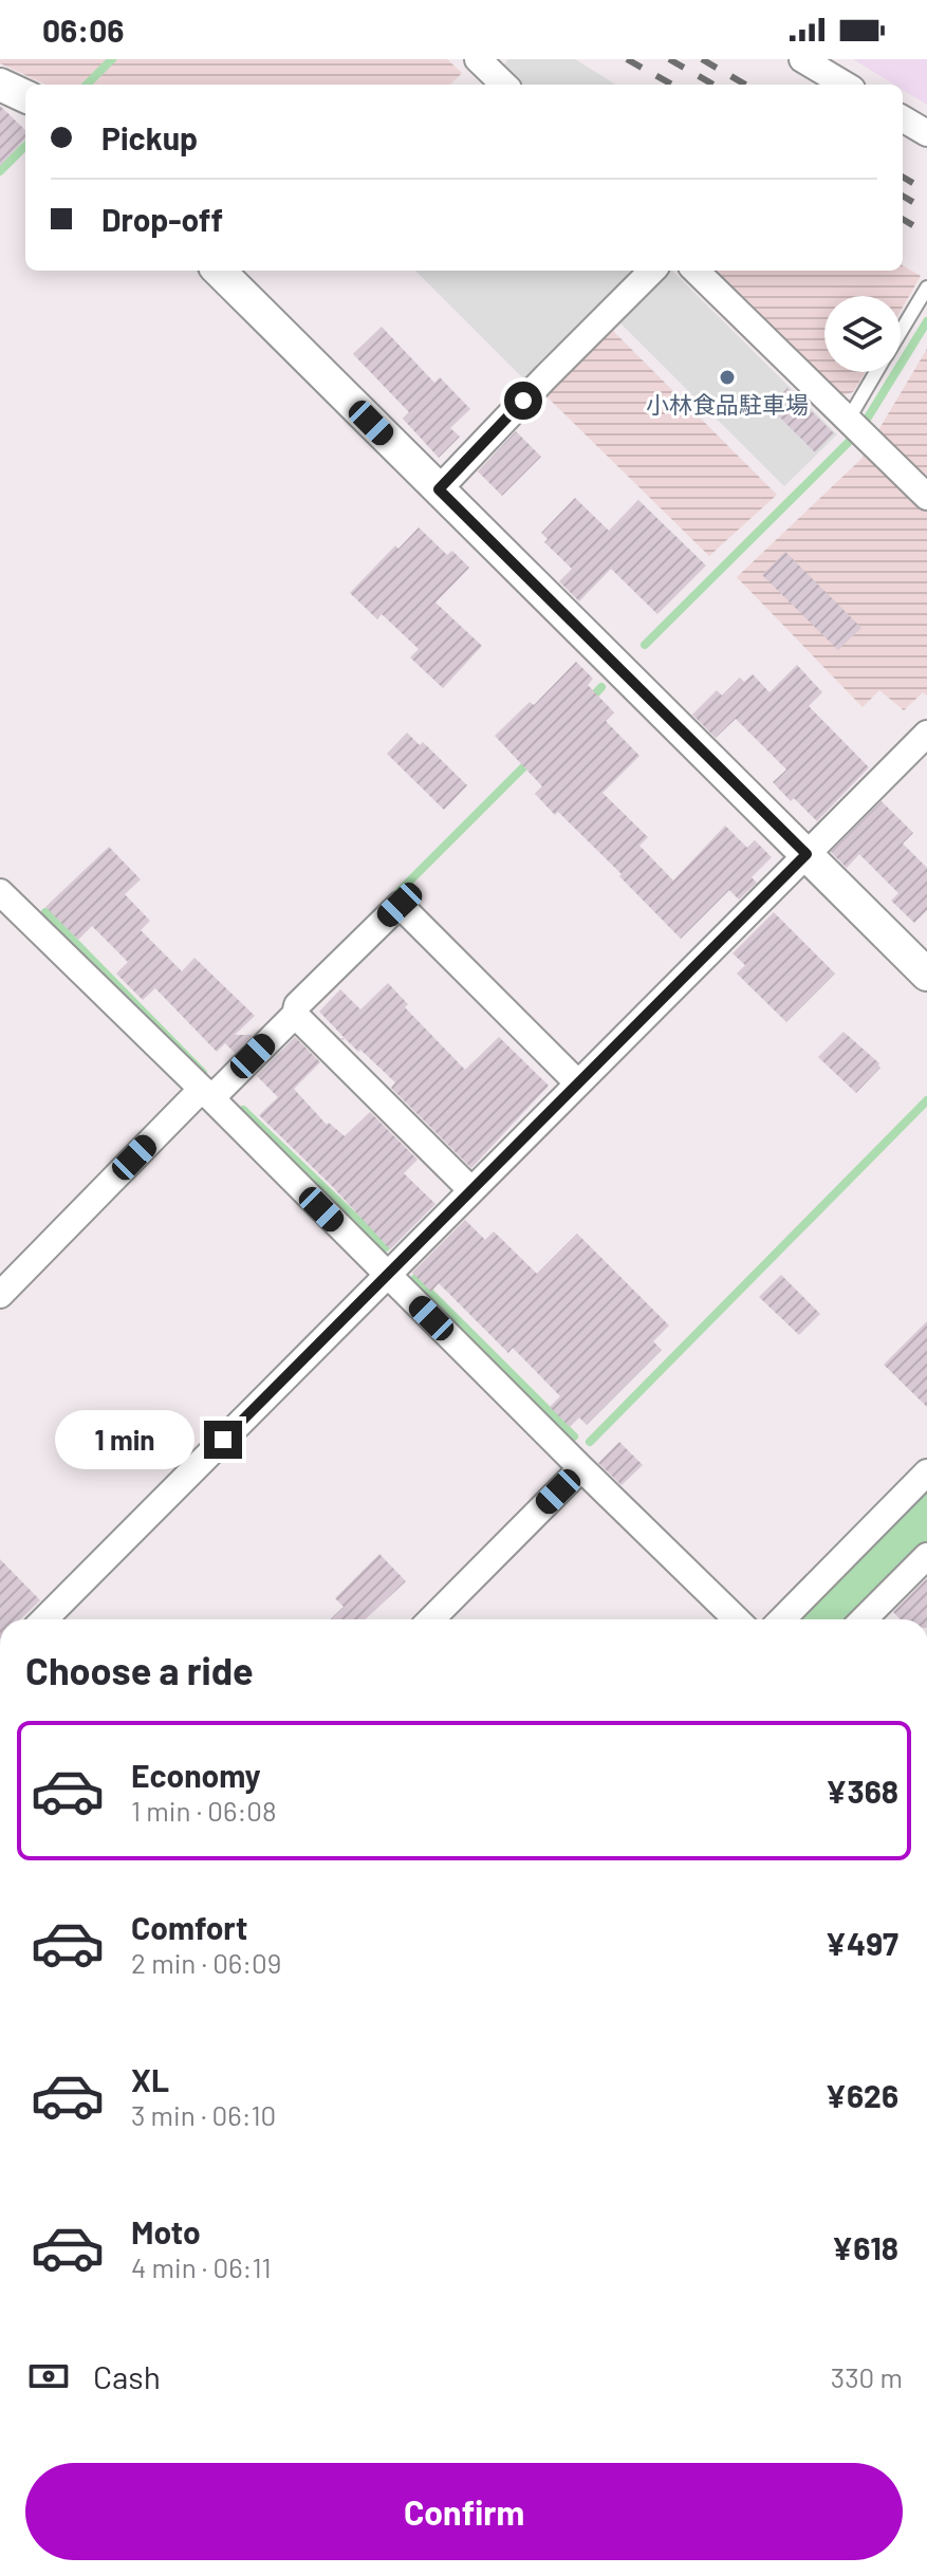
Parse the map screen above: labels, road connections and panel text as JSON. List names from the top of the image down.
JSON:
{
  "places": ["小林食品駐車場"],
  "page": {
    "status": "06:06",
    "banner": ["Pickup", "Drop-off"],
    "bubble": "1 min",
    "heading": "Choose a ride",
    "list": [
      {
        "name": "Economy",
        "note": "1 min · 06:08",
        "value": "¥368"
      },
      {
        "name": "Comfort",
        "note": "2 min · 06:09",
        "value": "¥497"
      },
      {
        "name": "XL",
        "note": "3 min · 06:10",
        "value": "¥626"
      },
      {
        "name": "Moto",
        "note": "4 min · 06:11",
        "value": "¥618"
      }
    ],
    "pay": ["Cash", "330 m"],
    "buttons": "Confirm"
  }
}
